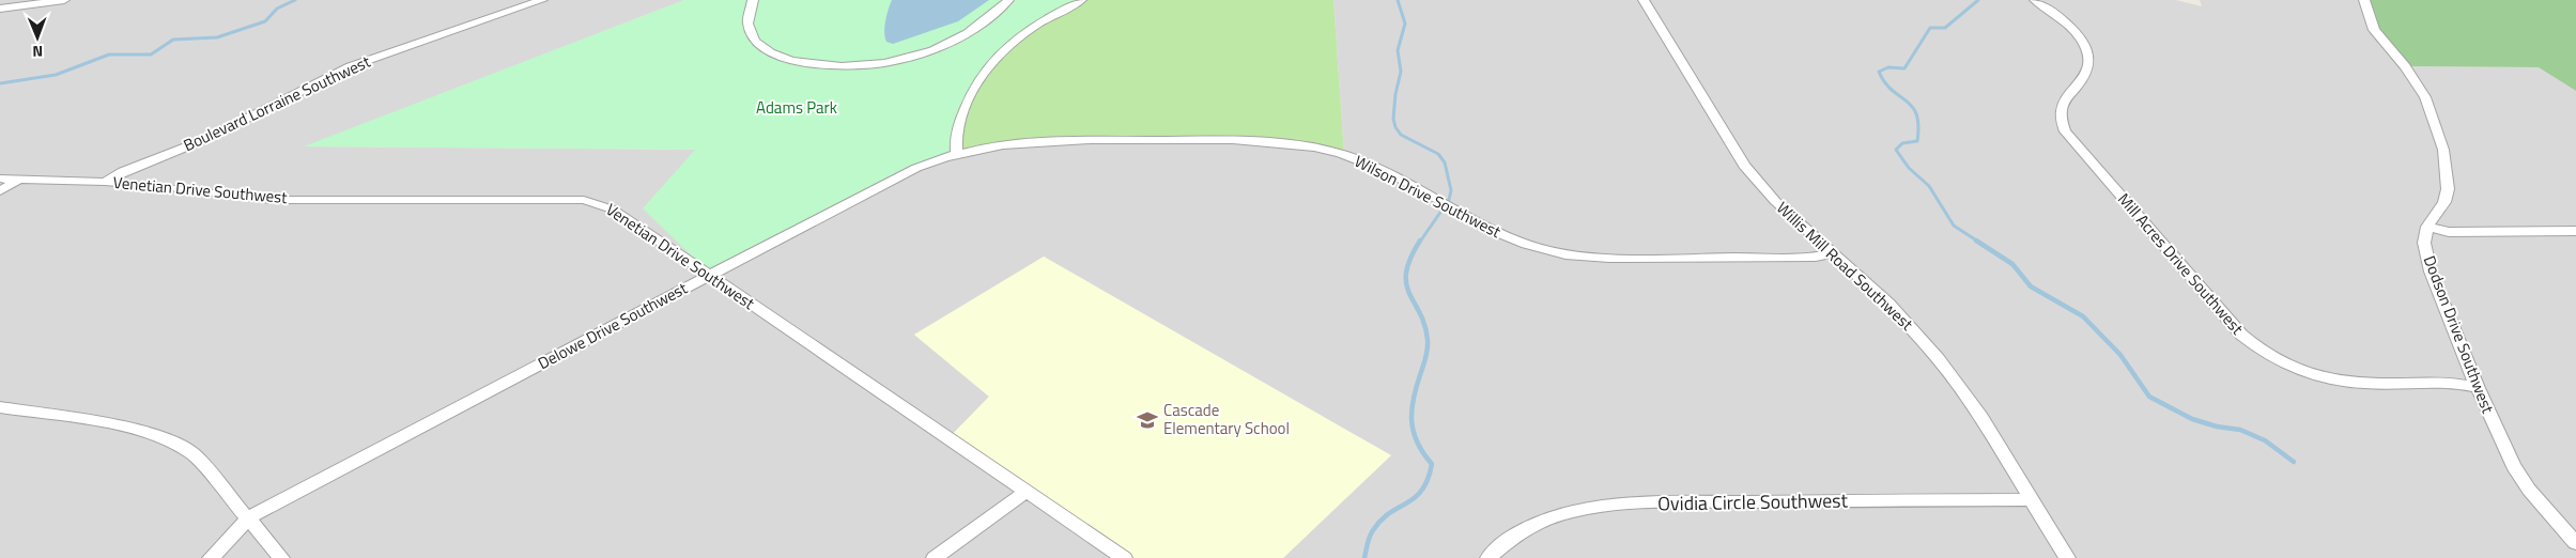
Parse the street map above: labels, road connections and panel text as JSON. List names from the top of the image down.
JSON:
{
  "streets": {
    "street": [
      "Boulevard Lorraine Southwest",
      "Venetian Drive Southwest",
      "Wilson Drive Southwest",
      "Mill Acres Drive Southwest",
      "Willis Mill Road Southwest",
      "Delowe Drive Southwest",
      "Dodson Drive Southwest",
      "Ovidia Circle Southwest"
    ]
  },
  "crossings": [
    ["Boulevard Lorraine Southwest", "Venetian Drive Southwest"],
    ["Venetian Drive Southwest", "Delowe Drive Southwest"],
    ["Wilson Drive Southwest", "Willis Mill Road Southwest"],
    ["Wilson Drive Southwest", "Delowe Drive Southwest"],
    ["Mill Acres Drive Southwest", "Dodson Drive Southwest"],
    ["Willis Mill Road Southwest", "Ovidia Circle Southwest"]
  ],
  "parks": ["Adams Park"],
  "places": {
    "school or university": ["Cascade Elementary School"]
  },
  "north": "bottom"
}
